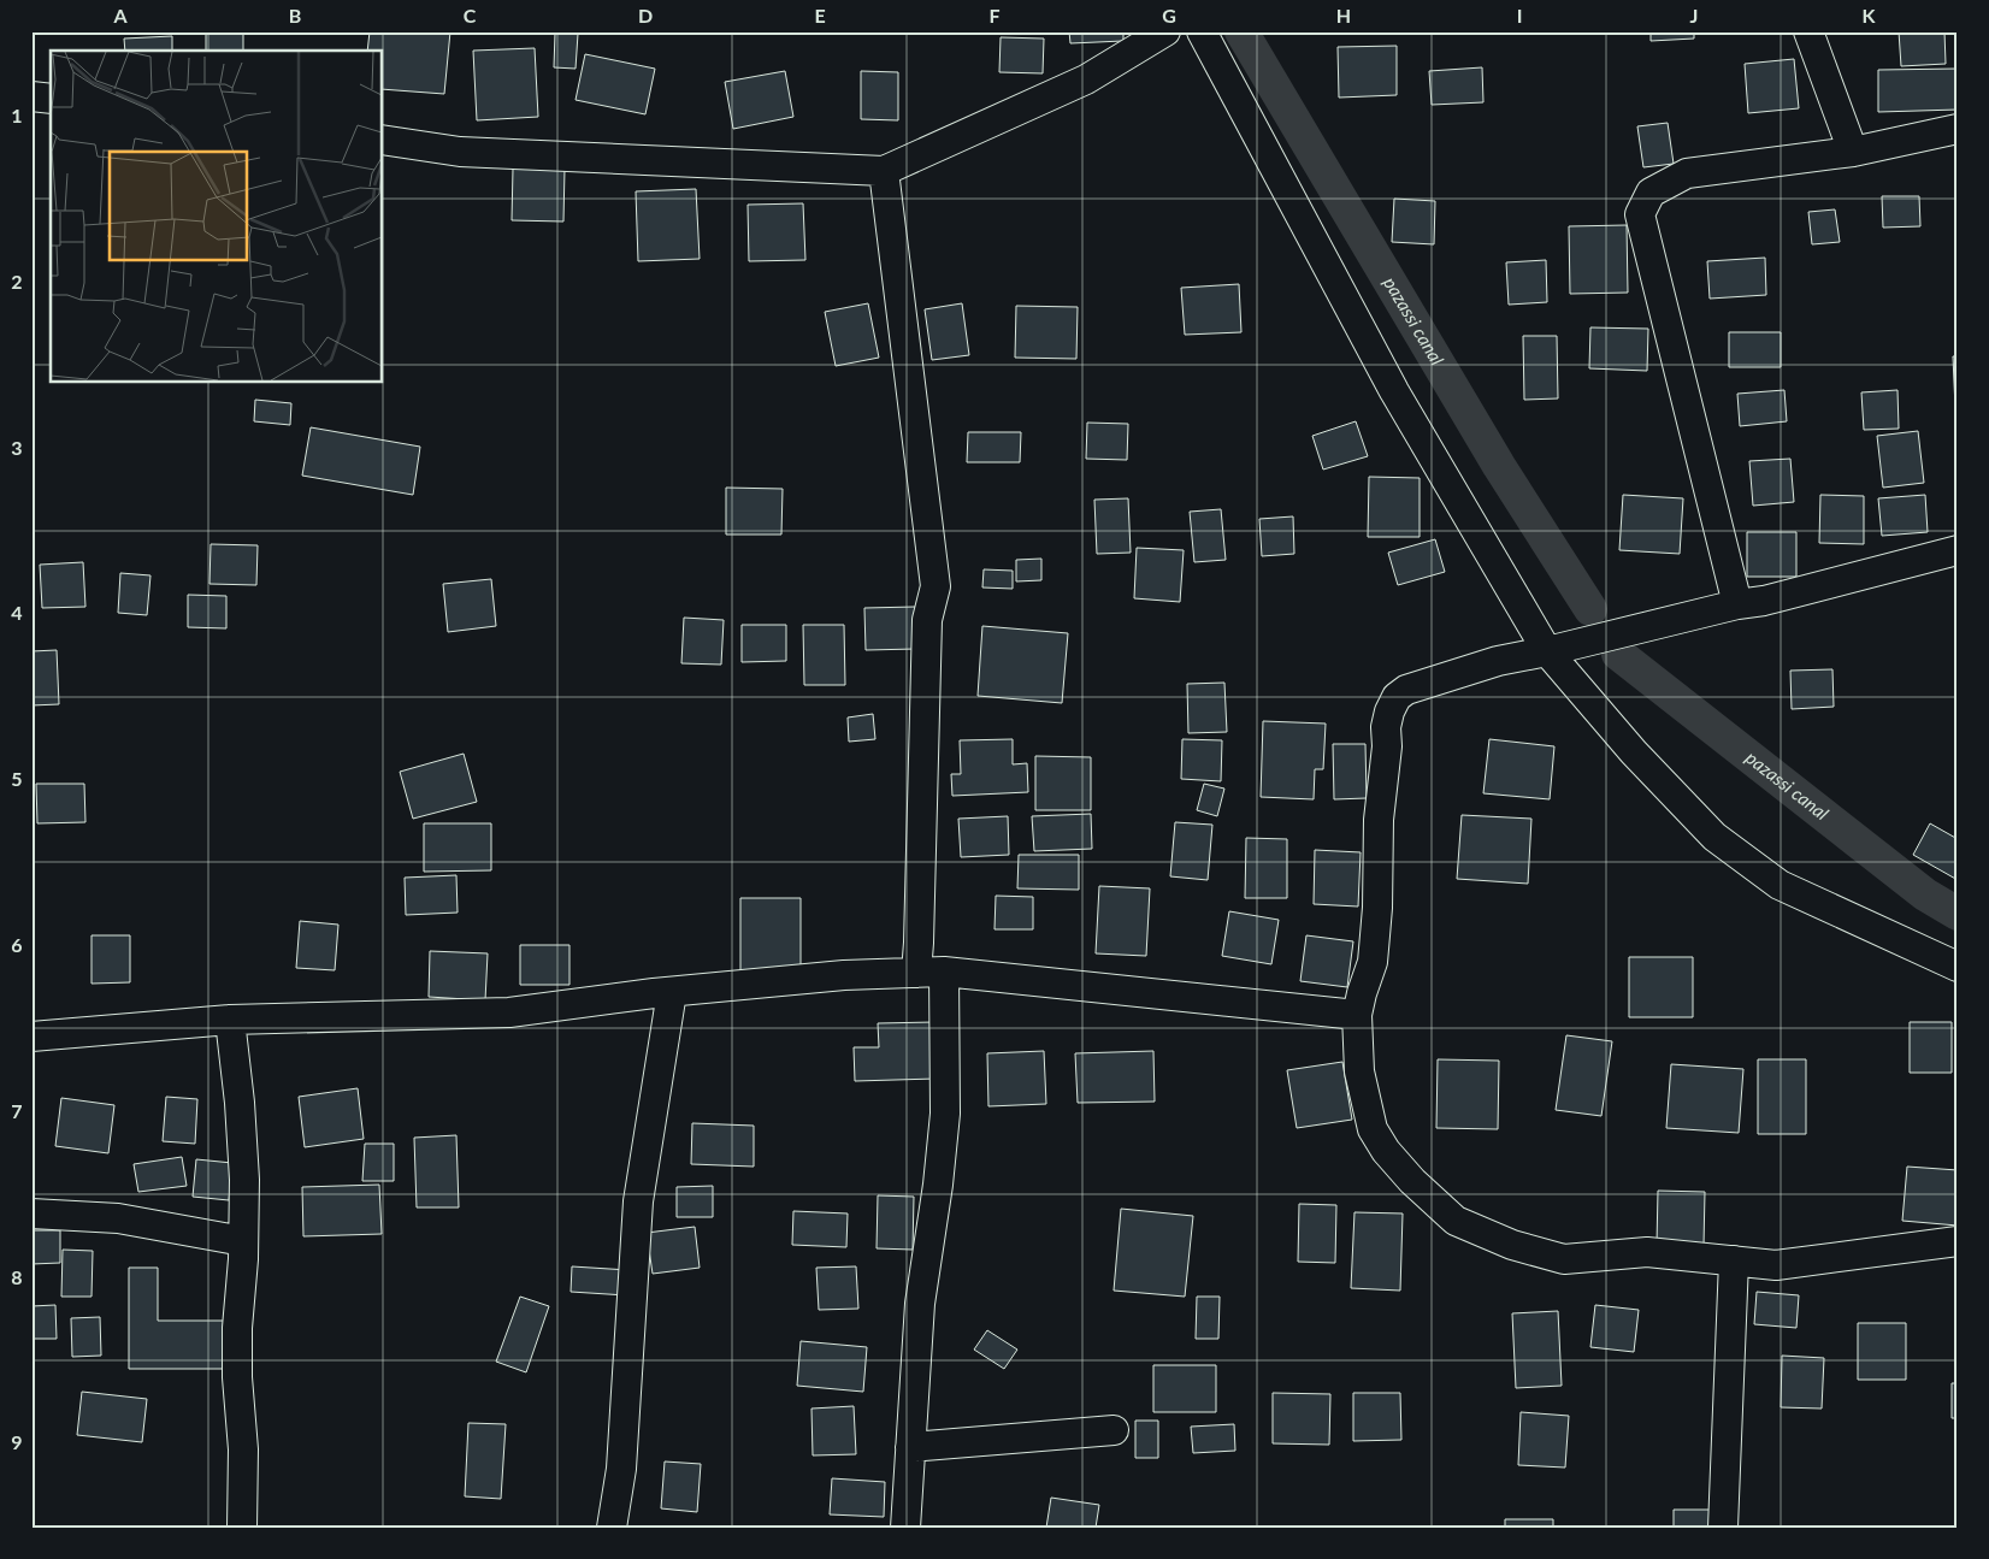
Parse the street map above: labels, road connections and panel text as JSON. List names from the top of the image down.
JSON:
{
  "water": ["pazassi canal"],
  "grid": {
    "columns": [
      "A",
      "B",
      "C",
      "D",
      "E",
      "F",
      "G",
      "H",
      "I",
      "J",
      "K"
    ],
    "rows": [
      "1",
      "2",
      "3",
      "4",
      "5",
      "6",
      "7",
      "8",
      "9"
    ]
  }
}
